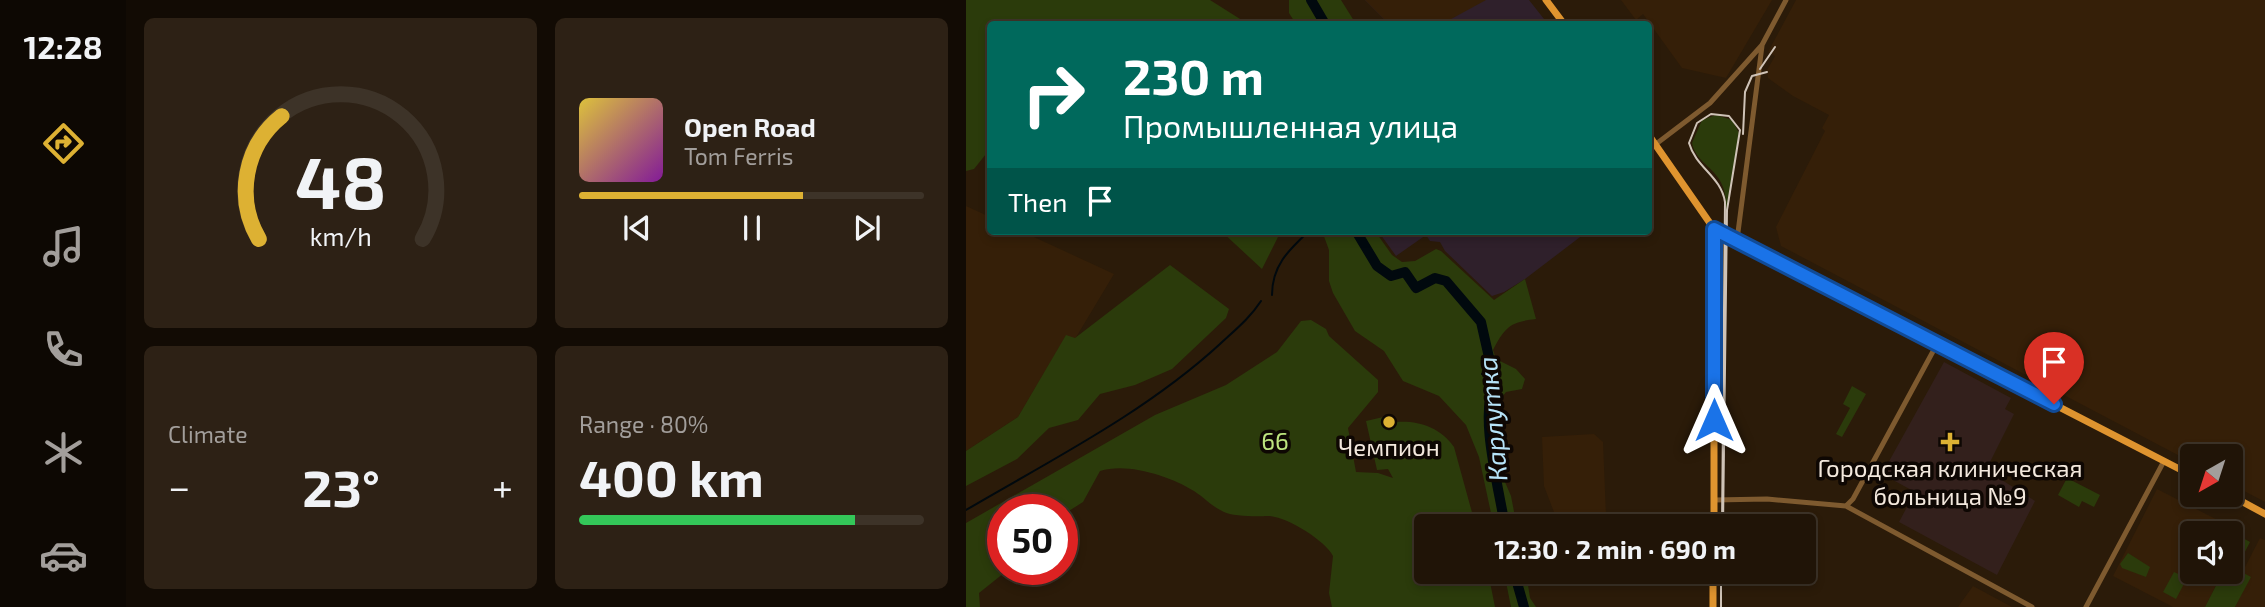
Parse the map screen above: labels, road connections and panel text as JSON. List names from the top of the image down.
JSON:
{
  "water": ["Карлутка"],
  "parks": ["66"],
  "places": {
    "other": ["Чемпион"],
    "health": ["Городская клиническая больница №9"]
  },
  "north": "bottom left",
  "page": {
    "tabs": "12:28",
    "turn": ["230 m", "Промышленная улица"],
    "song": ["Open Road", "Tom Ferris"],
    "then": "Then",
    "tile": [
      "Climate",
      ["Range · 80%", "400 km"]
    ],
    "heat": ["−", "23°", "+"],
    "limit": "50",
    "trip": "12:30 · 2 min · 690 m",
    "gauge": ["48", "km/h"]
  }
}
